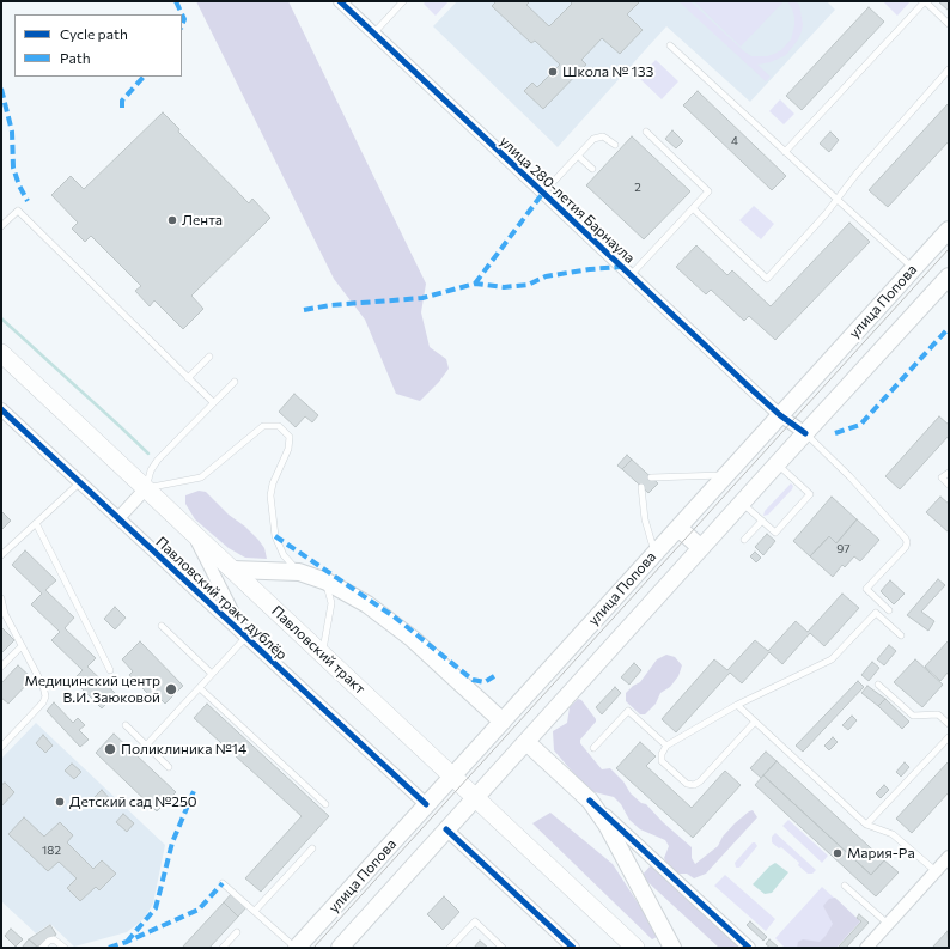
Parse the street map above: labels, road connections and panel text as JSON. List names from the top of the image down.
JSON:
{
  "streets": {
    "main road": ["улица Попова", "Павловский тракт"],
    "street": ["улица 280-летия Барнаула", "Павловский тракт дублёр"]
  },
  "crossings": [
    ["улица 280-летия Барнаула", "улица Попова"],
    ["улица Попова", "Павловский тракт дублёр"],
    ["улица Попова", "Павловский тракт"]
  ],
  "places": [
    "Школа № 133",
    "Лента",
    "Медицинский центр В.И. Заюковой",
    "Поликлиника №14",
    "Детский сад №250",
    "Мария-Ра"
  ],
  "house_numbers": [
    "4",
    "2",
    "97",
    "182"
  ],
  "legend": ["Cycle path", "Path"]
}
